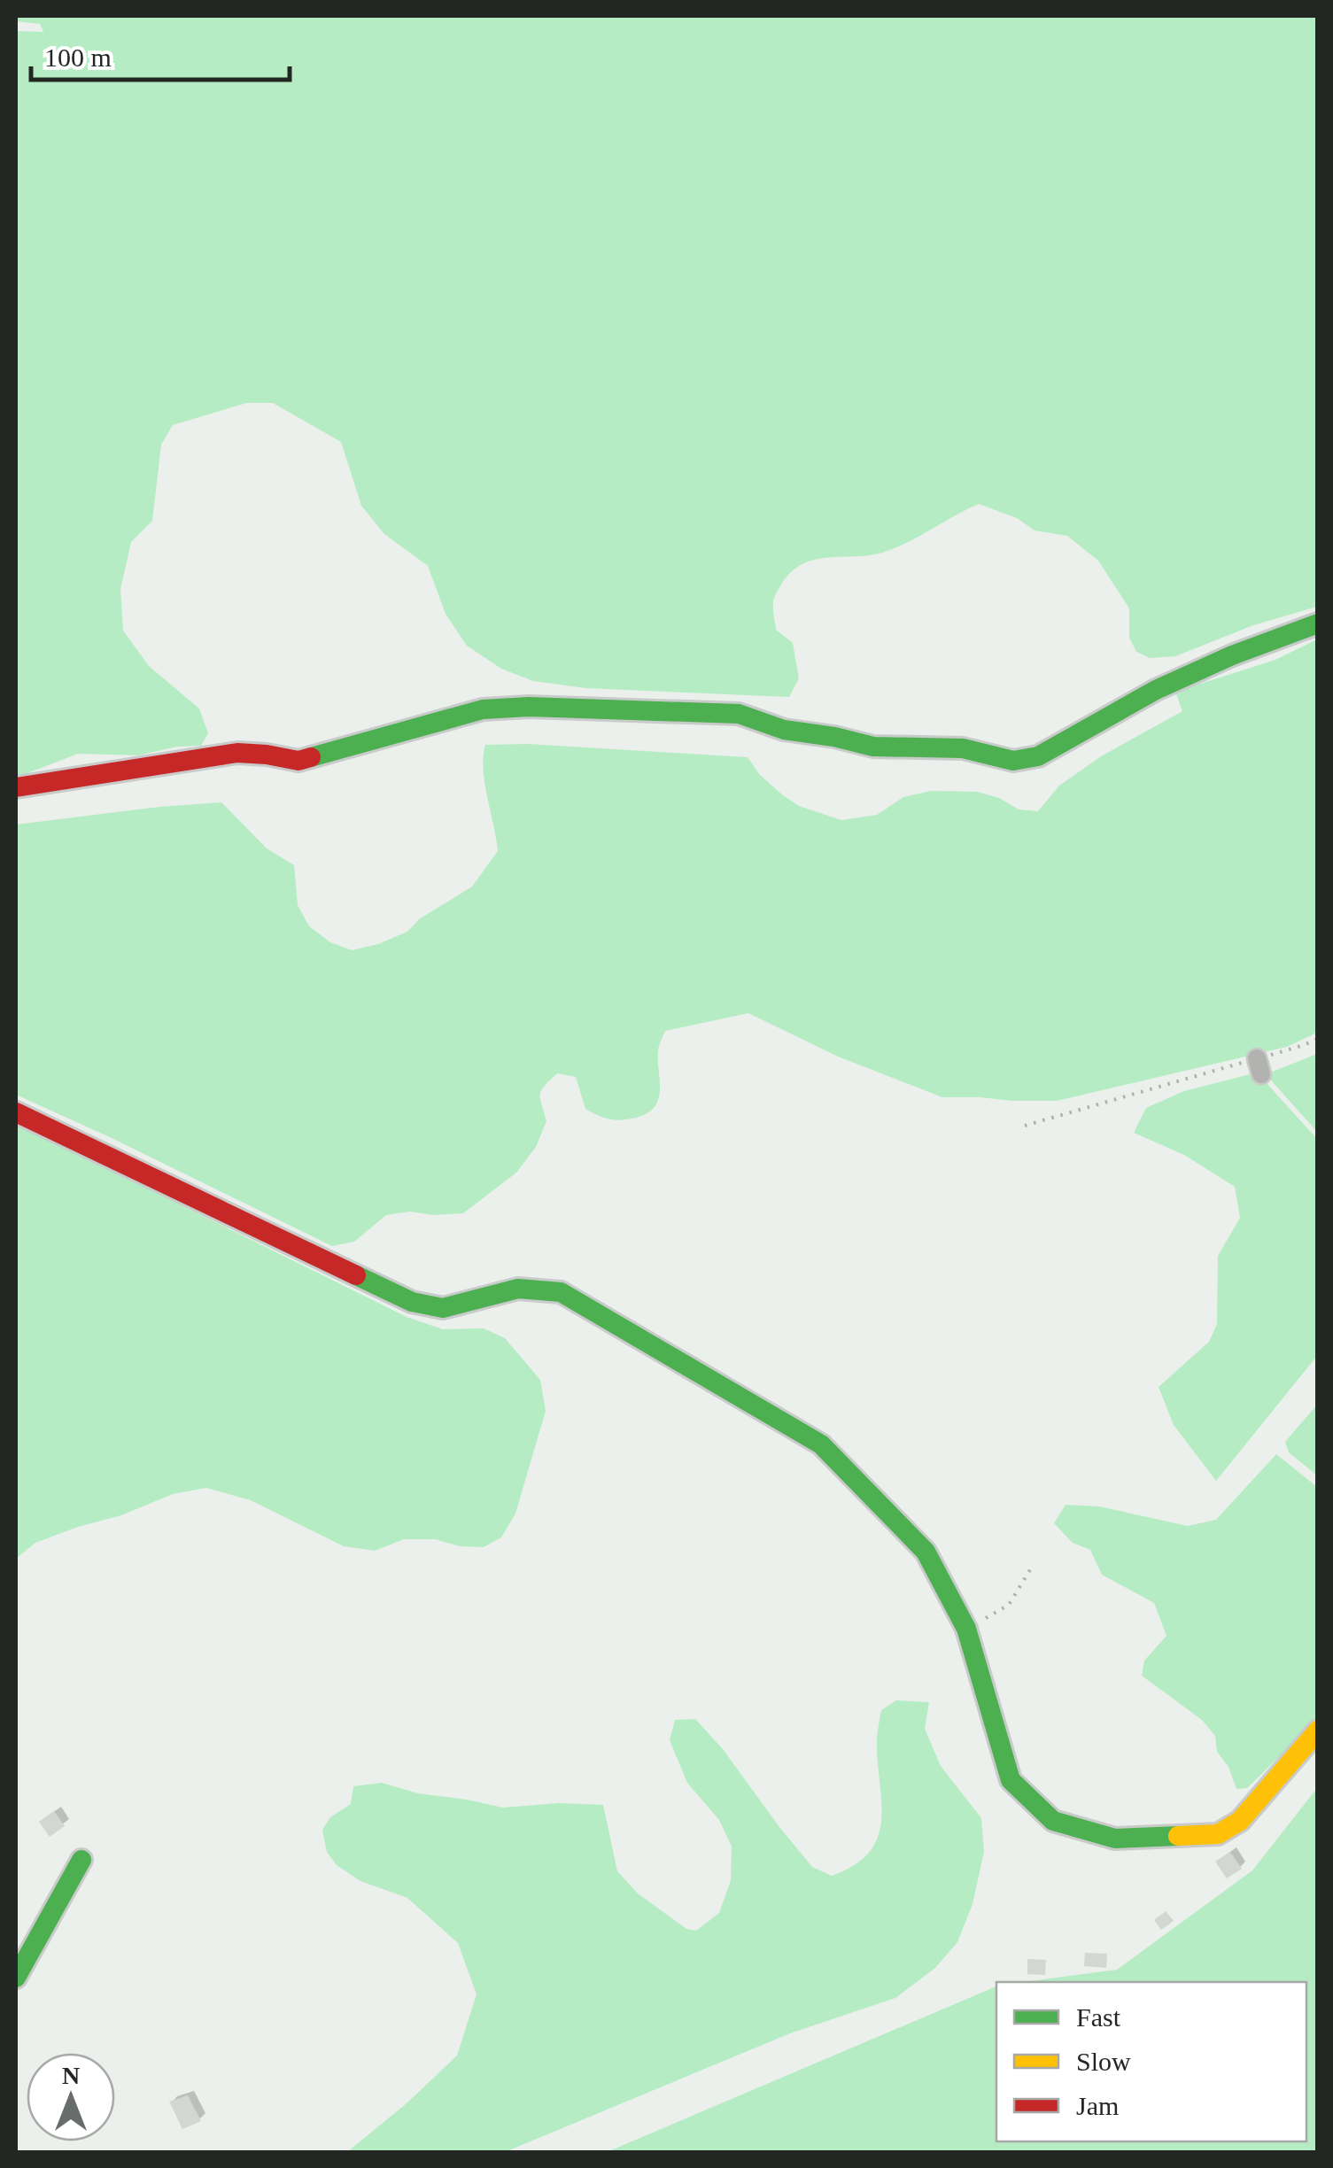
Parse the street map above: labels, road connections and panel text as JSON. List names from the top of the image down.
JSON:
{
  "legend": ["Fast", "Slow", "Jam"],
  "scale_bar": "100 m",
  "north": "top"
}
